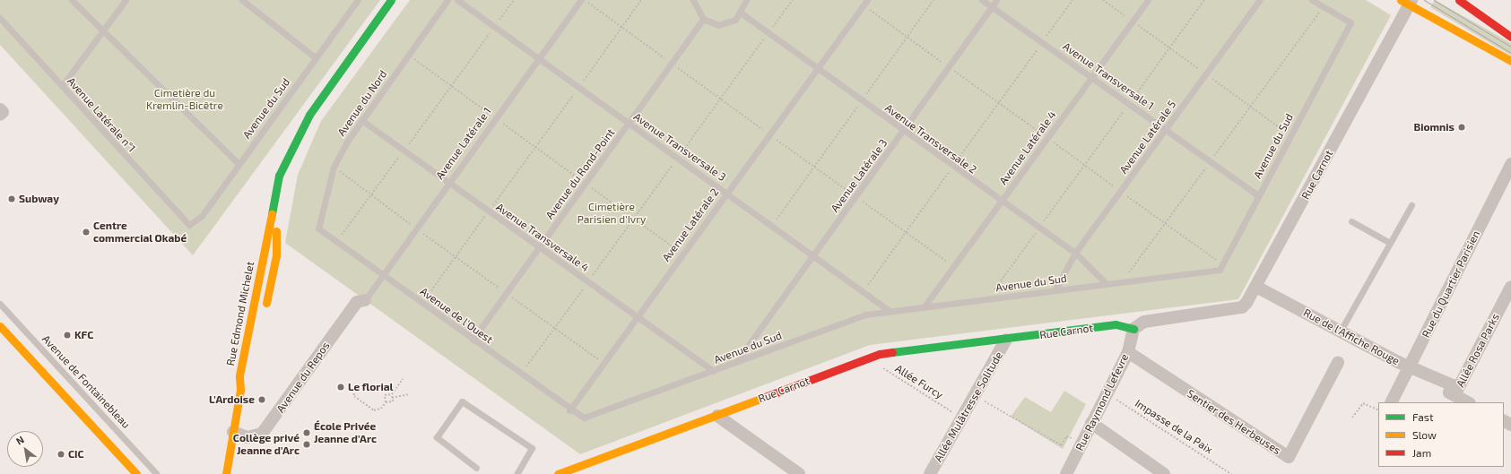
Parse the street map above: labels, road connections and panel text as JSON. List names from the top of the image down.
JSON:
{
  "streets": {
    "main road": ["Rue Carnot", "Rue Edmond Michelet"],
    "street": [
      "Rue du Quartier Parisien",
      "Rue de l'Affiche Rouge",
      "Allée Rosa Parks",
      "Avenue du Repos",
      "Rue Raymond Lefevre",
      "Allée Mulâtresse Solitude",
      "Sentier des Herbeuses"
    ],
    "lane": [
      "Avenue Transversale 1",
      "Avenue du Nord",
      "Avenue du Sud",
      "Avenue Latérale n°1",
      "Avenue Latérale 5",
      "Avenue Transversale 2",
      "Avenue Latérale 1",
      "Avenue Transversale 3",
      "Avenue Latérale 4",
      "Avenue du Rond-Point",
      "Avenue Latérale 3",
      "Avenue Latérale 2",
      "Avenue Transversale 4",
      "Avenue de l'Ouest",
      "Avenue de Fontainebleau"
    ],
    "path": ["Allée Furcy", "Impasse de la Paix"]
  },
  "crossings": [
    ["Avenue Transversale 1", "Avenue du Sud"],
    ["Avenue Transversale 1", "Avenue Latérale 5"],
    ["Avenue Transversale 1", "Avenue Latérale 4"],
    ["Avenue Transversale 1", "Avenue Latérale 3"],
    ["Avenue du Nord", "Avenue Transversale 4"],
    ["Avenue du Nord", "Avenue de l'Ouest"],
    ["Avenue du Sud", "Avenue Latérale n°1"],
    ["Avenue du Sud", "Avenue Latérale 5"],
    ["Avenue du Sud", "Avenue Transversale 2"],
    ["Avenue du Sud", "Avenue Transversale 3"],
    ["Avenue du Sud", "Avenue Latérale 4"],
    ["Avenue du Sud", "Avenue Latérale 3"],
    ["Avenue du Sud", "Avenue Transversale 4"],
    ["Avenue du Sud", "Avenue de l'Ouest"],
    ["Avenue Latérale 5", "Avenue Transversale 2"],
    ["Avenue Transversale 2", "Avenue Latérale 4"],
    ["Avenue Transversale 2", "Avenue Latérale 3"],
    ["Avenue Transversale 2", "Avenue Latérale 2"],
    ["Avenue Latérale 1", "Avenue Transversale 3"],
    ["Avenue Latérale 1", "Avenue Transversale 4"],
    ["Avenue Latérale 1", "Avenue de l'Ouest"],
    ["Avenue Latérale 1", "Avenue du Repos"],
    ["Avenue Transversale 3", "Avenue du Rond-Point"],
    ["Avenue Transversale 3", "Avenue Latérale 3"],
    ["Avenue Transversale 3", "Avenue Latérale 2"],
    ["Avenue du Rond-Point", "Avenue Transversale 4"],
    ["Avenue du Rond-Point", "Avenue de l'Ouest"],
    ["Rue Carnot", "Rue de l'Affiche Rouge"],
    ["Rue Carnot", "Allée Furcy"],
    ["Rue Carnot", "Rue Raymond Lefevre"],
    ["Rue Carnot", "Allée Mulâtresse Solitude"],
    ["Avenue Latérale 2", "Avenue Transversale 4"],
    ["Avenue Latérale 2", "Avenue de l'Ouest"],
    ["Rue du Quartier Parisien", "Rue de l'Affiche Rouge"],
    ["Rue Edmond Michelet", "Avenue du Repos"],
    ["Rue de l'Affiche Rouge", "Allée Rosa Parks"],
    ["Allée Furcy", "Allée Mulâtresse Solitude"],
    ["Rue Raymond Lefevre", "Sentier des Herbeuses"],
    ["Rue Raymond Lefevre", "Impasse de la Paix"]
  ],
  "parks": ["Cimetière du Kremlin-Bicêtre", "Cimetière Parisien d'Ivry"],
  "places": [
    "Biomnis",
    "Subway",
    "Centre commercial Okabé",
    "KFC",
    "Le florial",
    "L'Ardoise",
    "École Privée Jeanne d'Arc",
    "Collège privé Jeanne d'Arc",
    "CIC"
  ],
  "legend": ["Fast", "Slow", "Jam"],
  "north": "top left"
}
